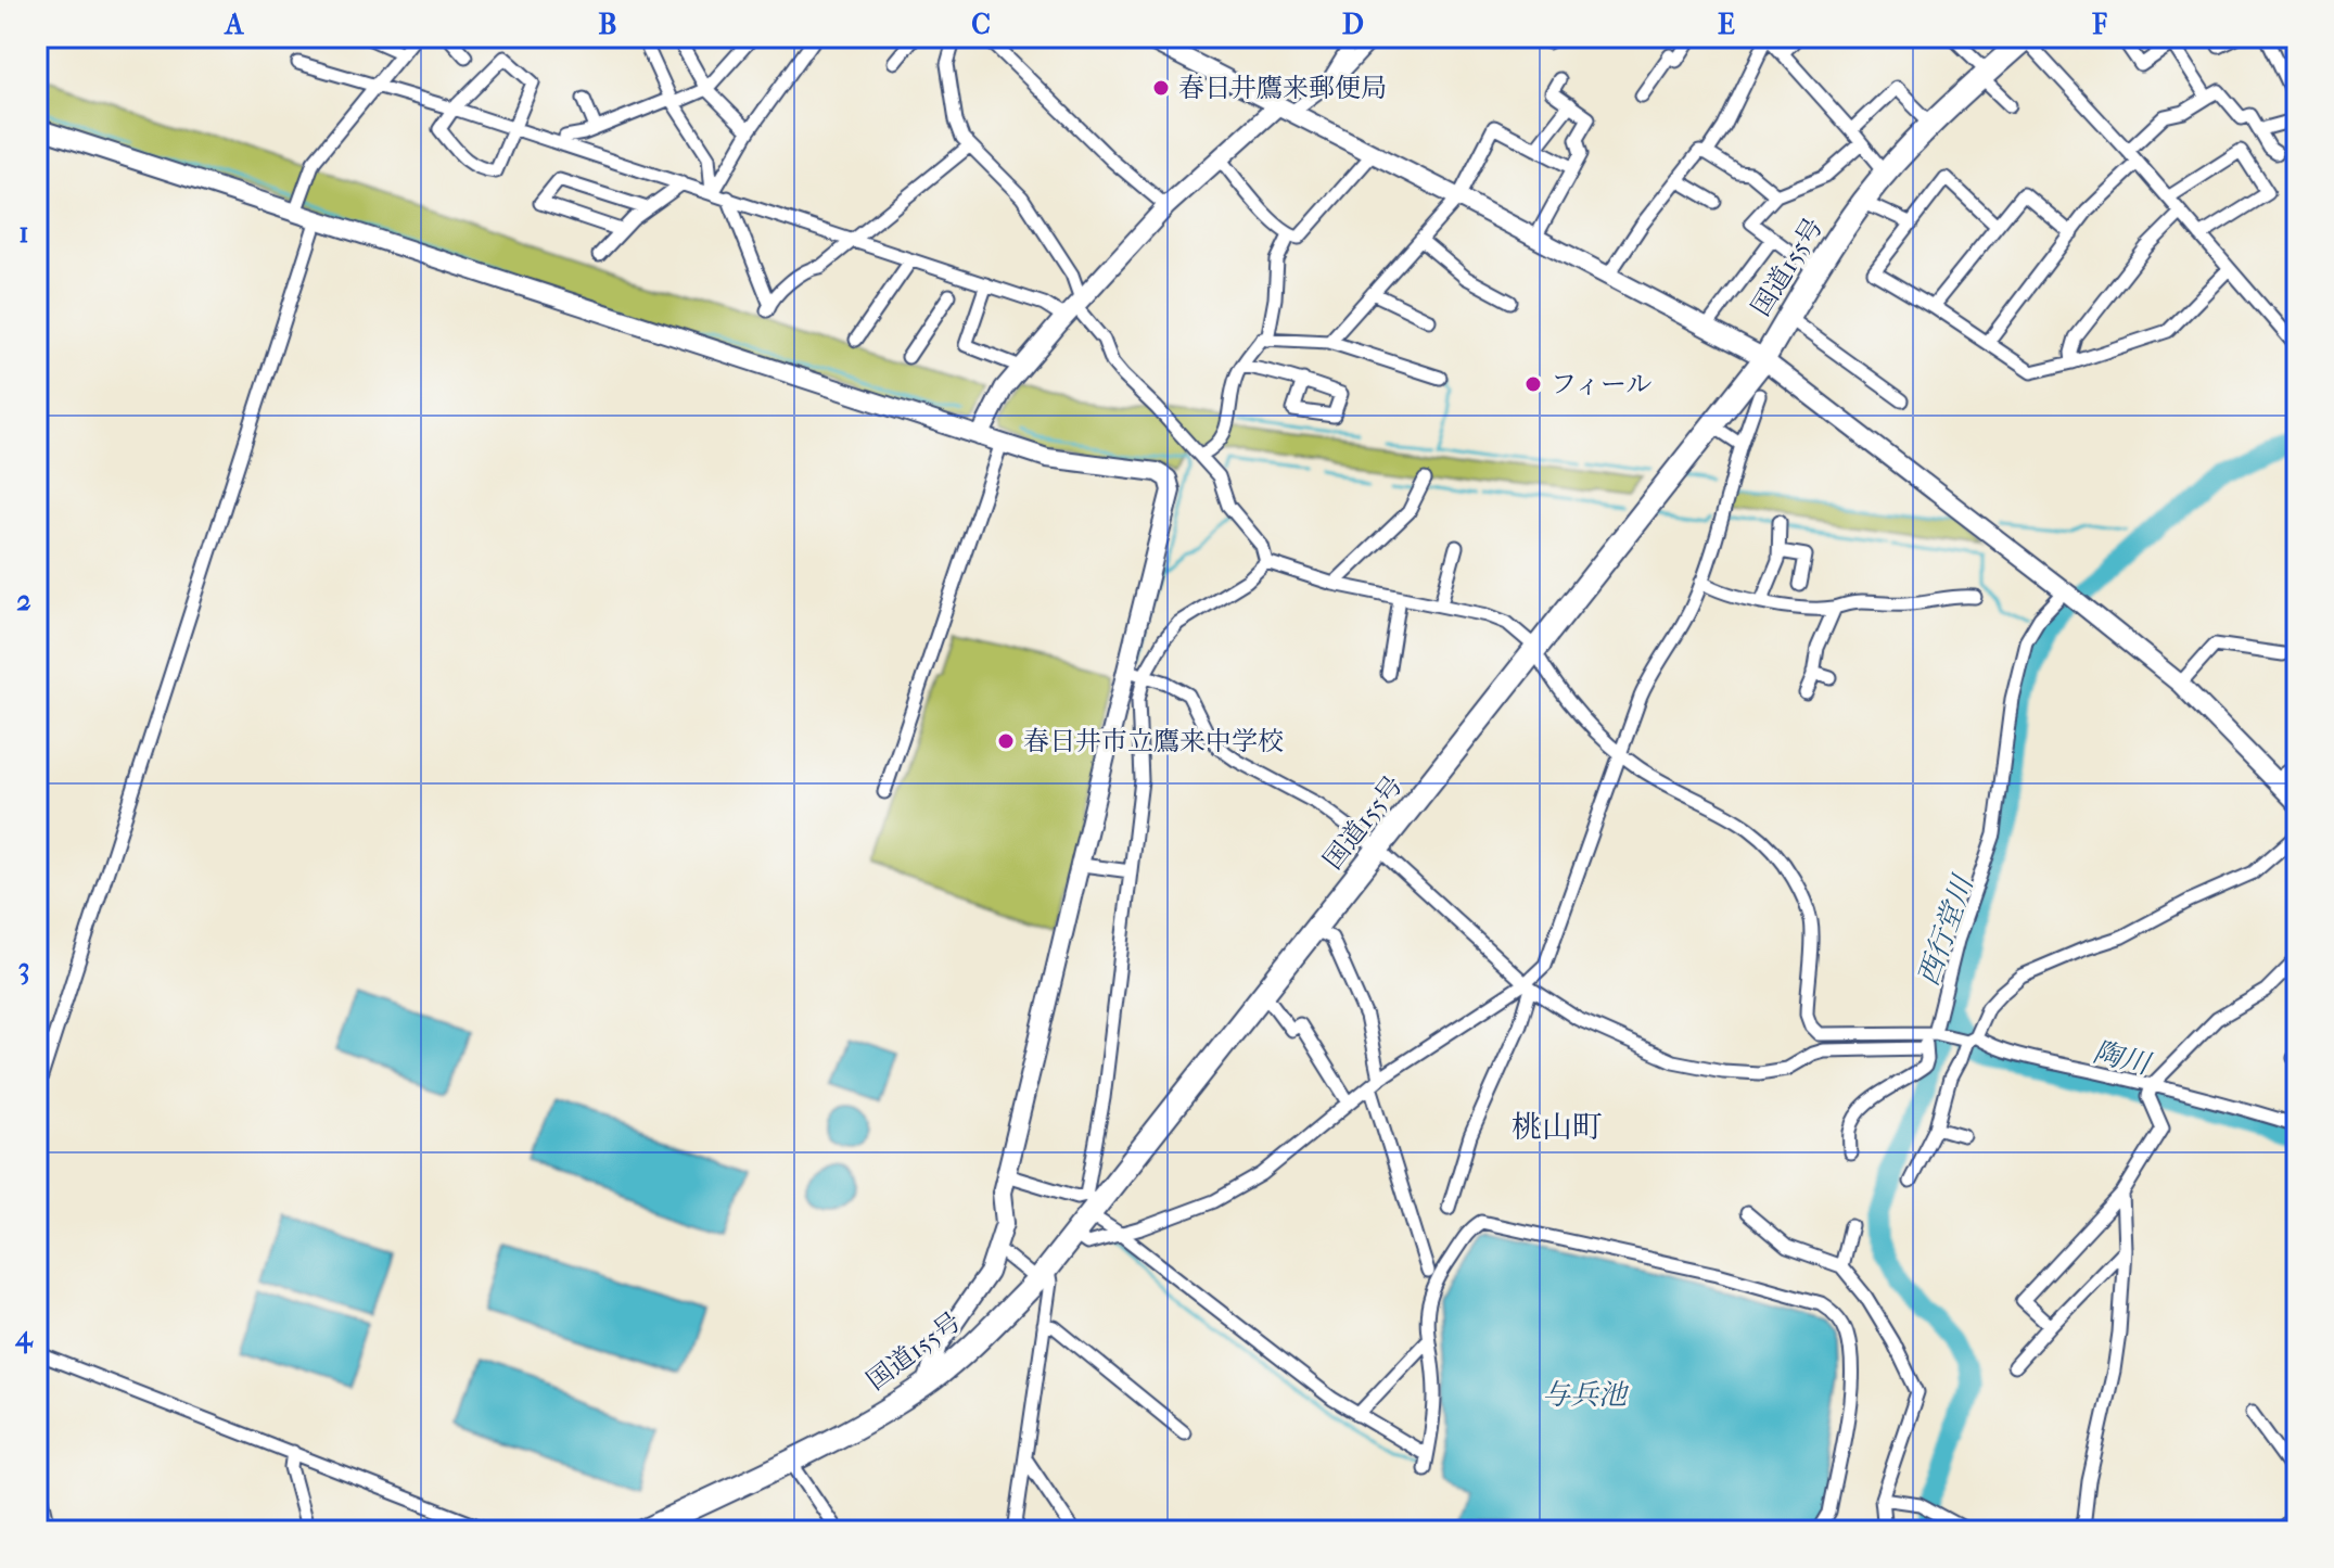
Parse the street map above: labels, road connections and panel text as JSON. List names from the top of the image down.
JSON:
{
  "streets": {
    "highway": ["国道155号"]
  },
  "districts": ["桃山町"],
  "water": ["西行堂川", "陶川", "与兵池"],
  "places": ["春日井鷹来郵便局", "フィール", "春日井市立鷹来中学校"],
  "grid": {
    "columns": [
      "A",
      "B",
      "C",
      "D",
      "E",
      "F"
    ],
    "rows": [
      "1",
      "2",
      "3",
      "4"
    ]
  }
}
